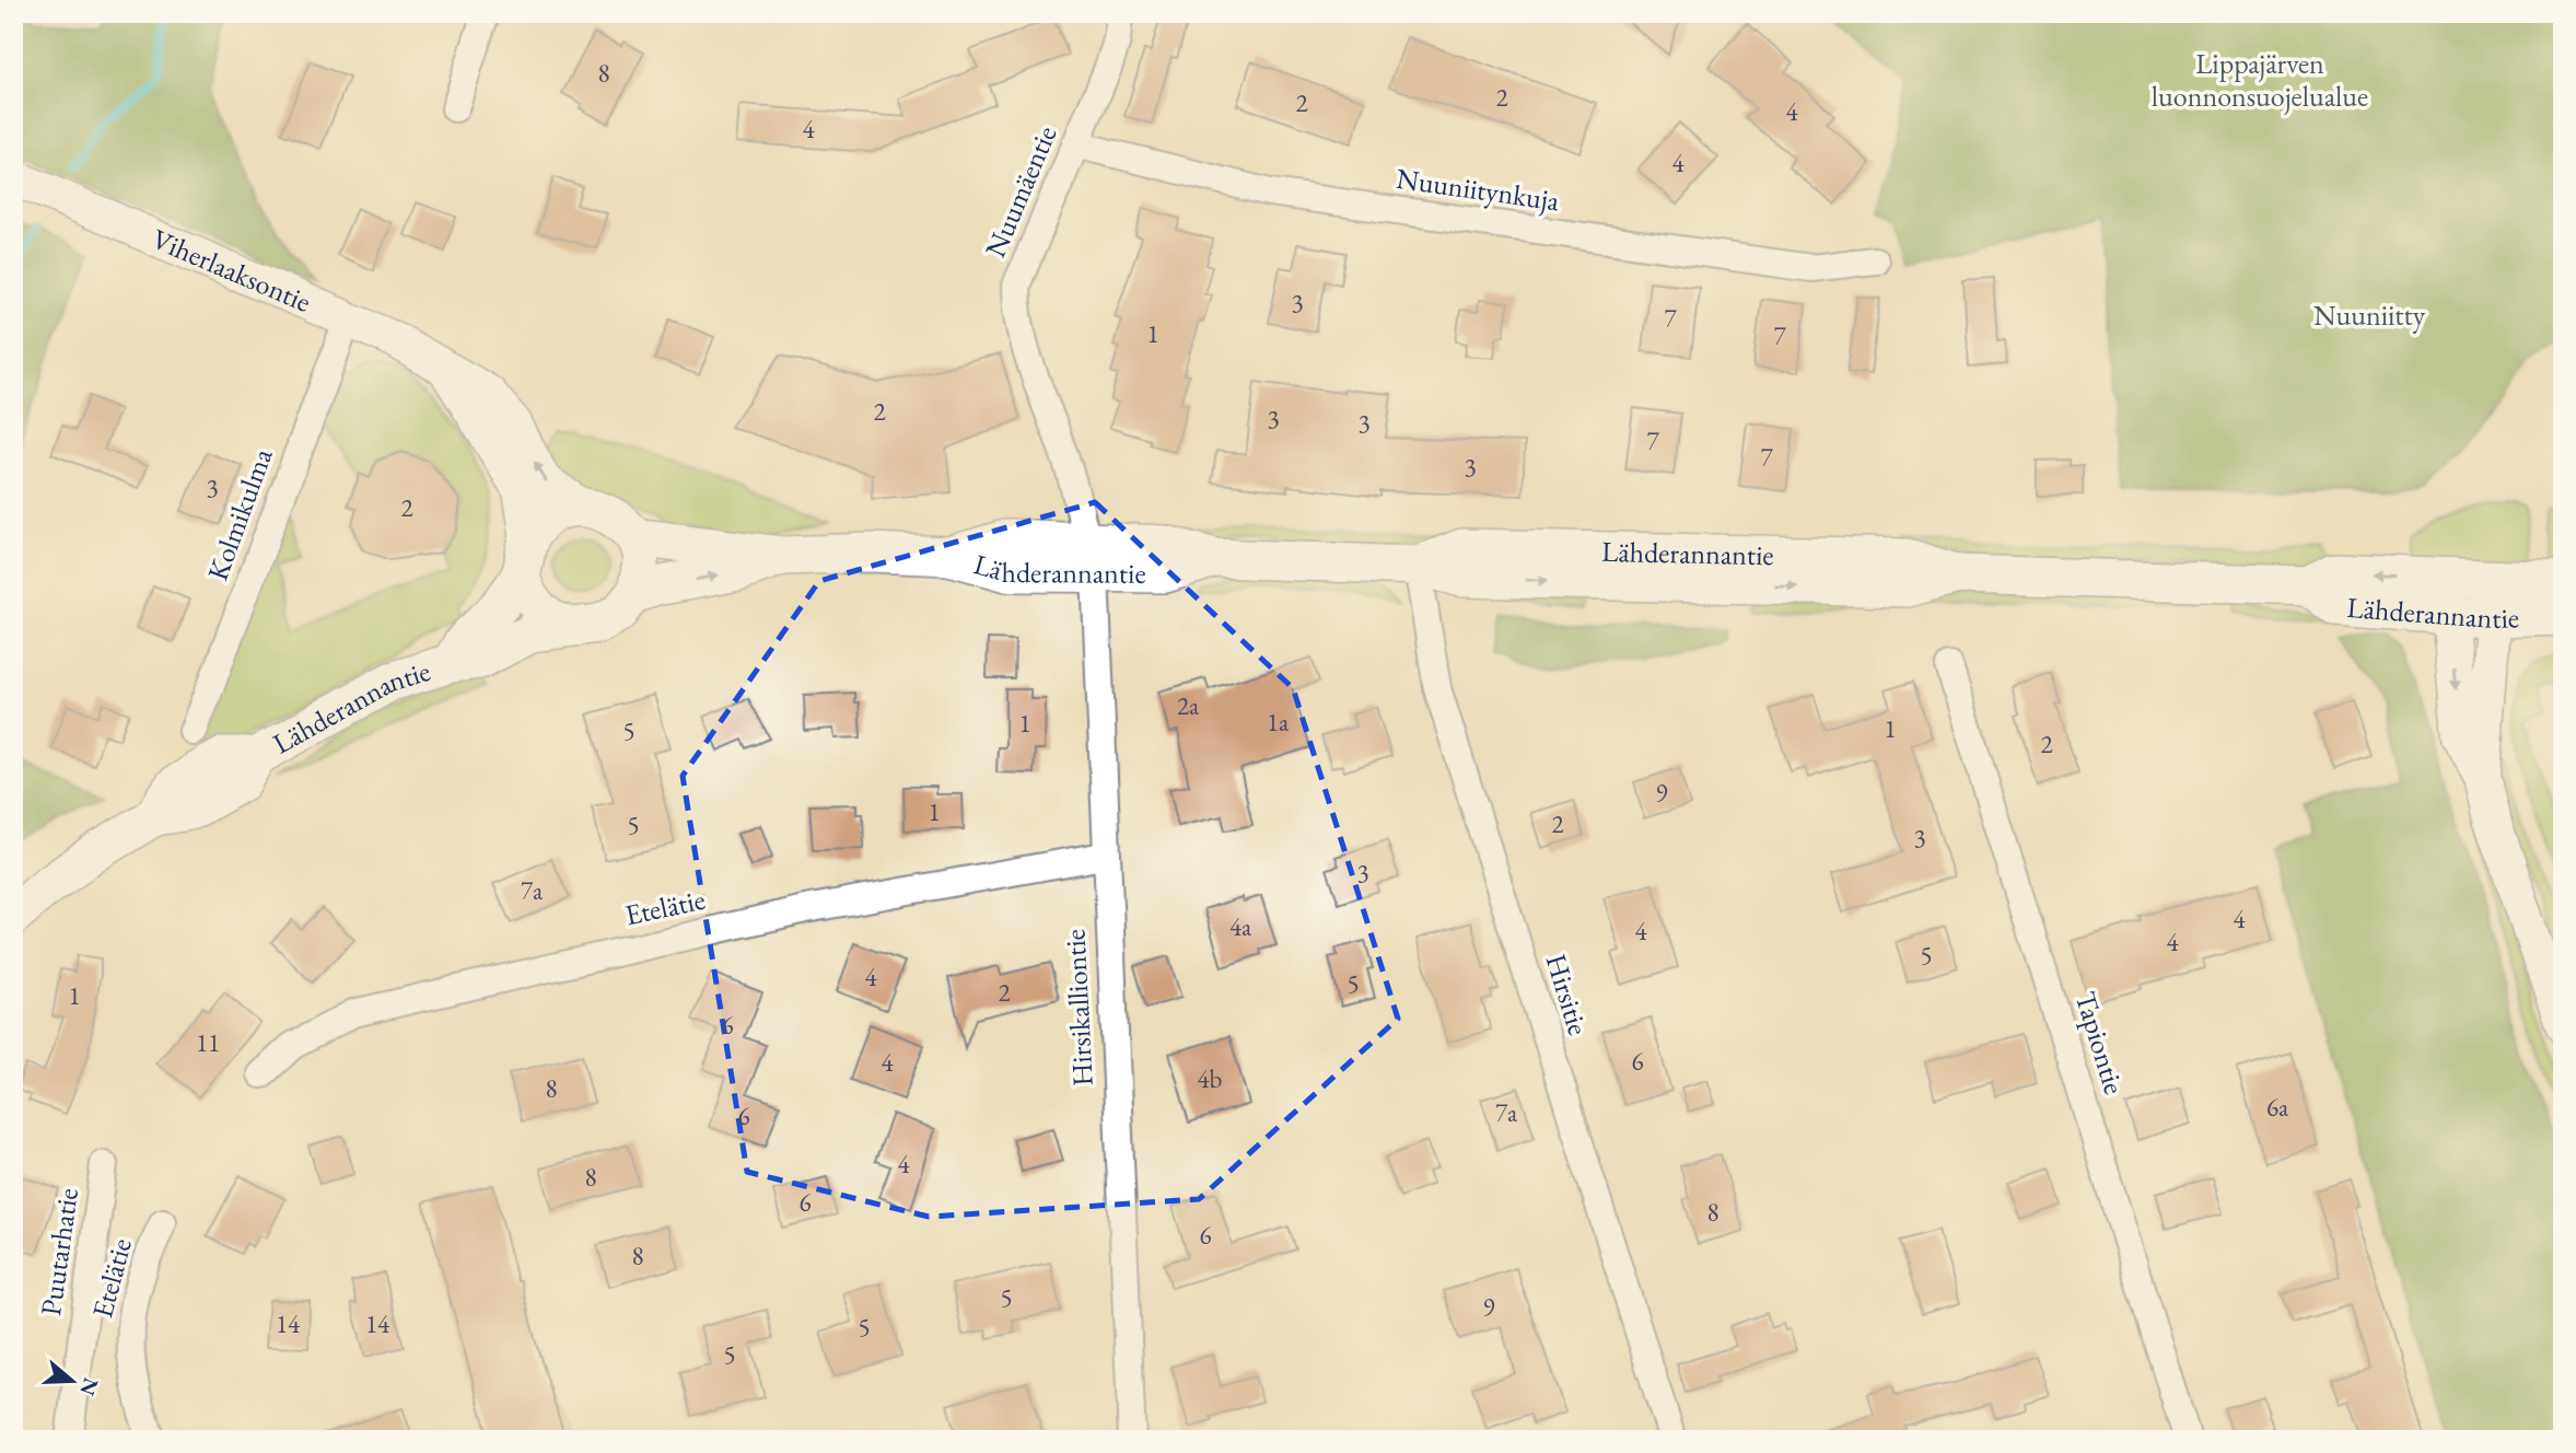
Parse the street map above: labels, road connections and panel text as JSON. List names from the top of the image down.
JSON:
{
  "streets": {
    "main road": ["Lähderannantie"],
    "street": [
      "Nuuniitynkuja",
      "Nuumäentie",
      "Viherlaaksontie",
      "Kolmikulma",
      "Etelätie",
      "Hirsitie",
      "Hirsikalliontie",
      "Tapiontie",
      "Puutarhatie"
    ]
  },
  "crossings": [
    ["Nuuniitynkuja", "Nuumäentie"],
    ["Nuumäentie", "Lähderannantie"],
    ["Nuumäentie", "Hirsikalliontie"],
    ["Viherlaaksontie", "Kolmikulma"],
    ["Viherlaaksontie", "Lähderannantie"],
    ["Lähderannantie", "Hirsitie"],
    ["Lähderannantie", "Hirsikalliontie"],
    ["Etelätie", "Hirsikalliontie"]
  ],
  "parks": ["Lippajärven luonnonsuojelualue", "Nuuniitty"],
  "house_numbers": [
    "8",
    "2",
    "2",
    "4",
    "4",
    "4",
    "3",
    "7",
    "1",
    "7",
    "2",
    "3",
    "3",
    "7",
    "7",
    "3",
    "3",
    "2",
    "2a",
    "1a",
    "1",
    "1",
    "5",
    "2",
    "9",
    "1",
    "2",
    "5",
    "3",
    "3",
    "7a",
    "4",
    "4a",
    "4",
    "4",
    "5",
    "4",
    "5",
    "2",
    "1",
    "6",
    "11",
    "6",
    "4",
    "4b",
    "8",
    "6a",
    "7a",
    "6",
    "4",
    "8",
    "6",
    "8",
    "6",
    "8",
    "5",
    "9",
    "14",
    "14",
    "5",
    "5"
  ],
  "north": "right"
}
